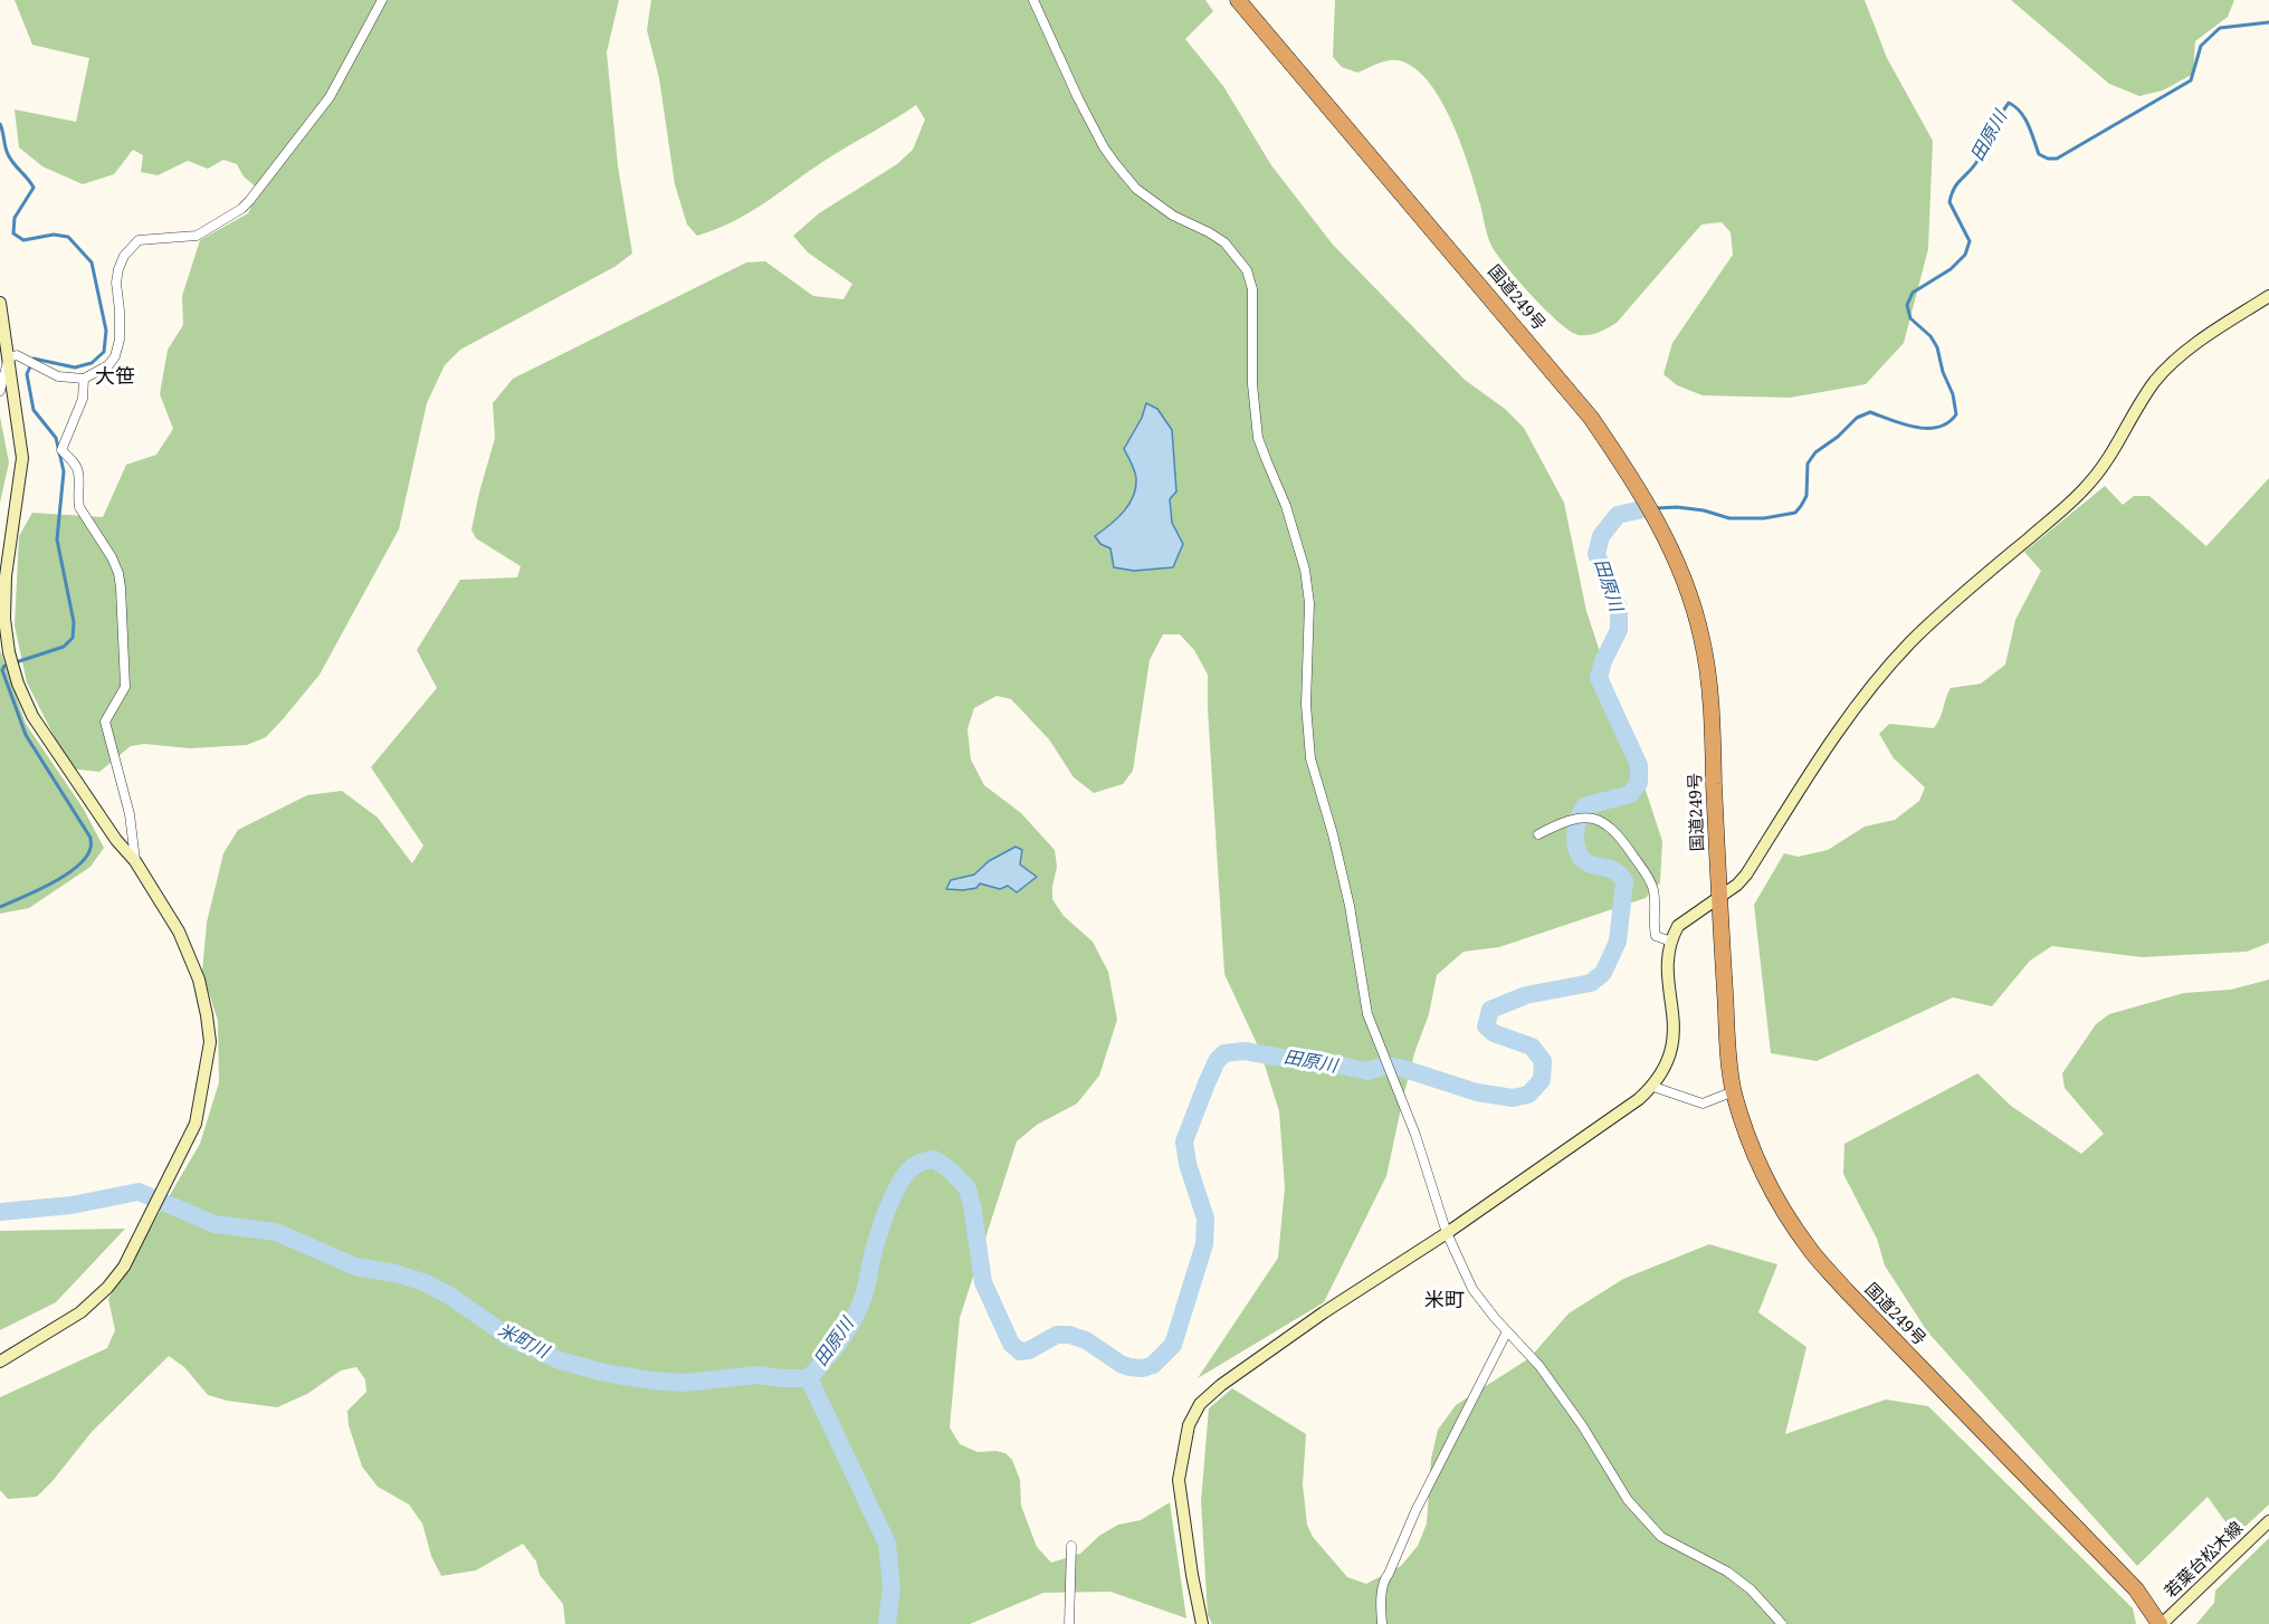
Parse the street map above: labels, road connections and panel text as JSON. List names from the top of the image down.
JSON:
{
  "streets": {
    "highway": ["国道249号"],
    "street": ["若葉台松木線"]
  },
  "crossings": [
    ["国道249号", "若葉台松木線"]
  ],
  "districts": ["大笹", "米町"],
  "water": ["田原川", "米町川"]
}
